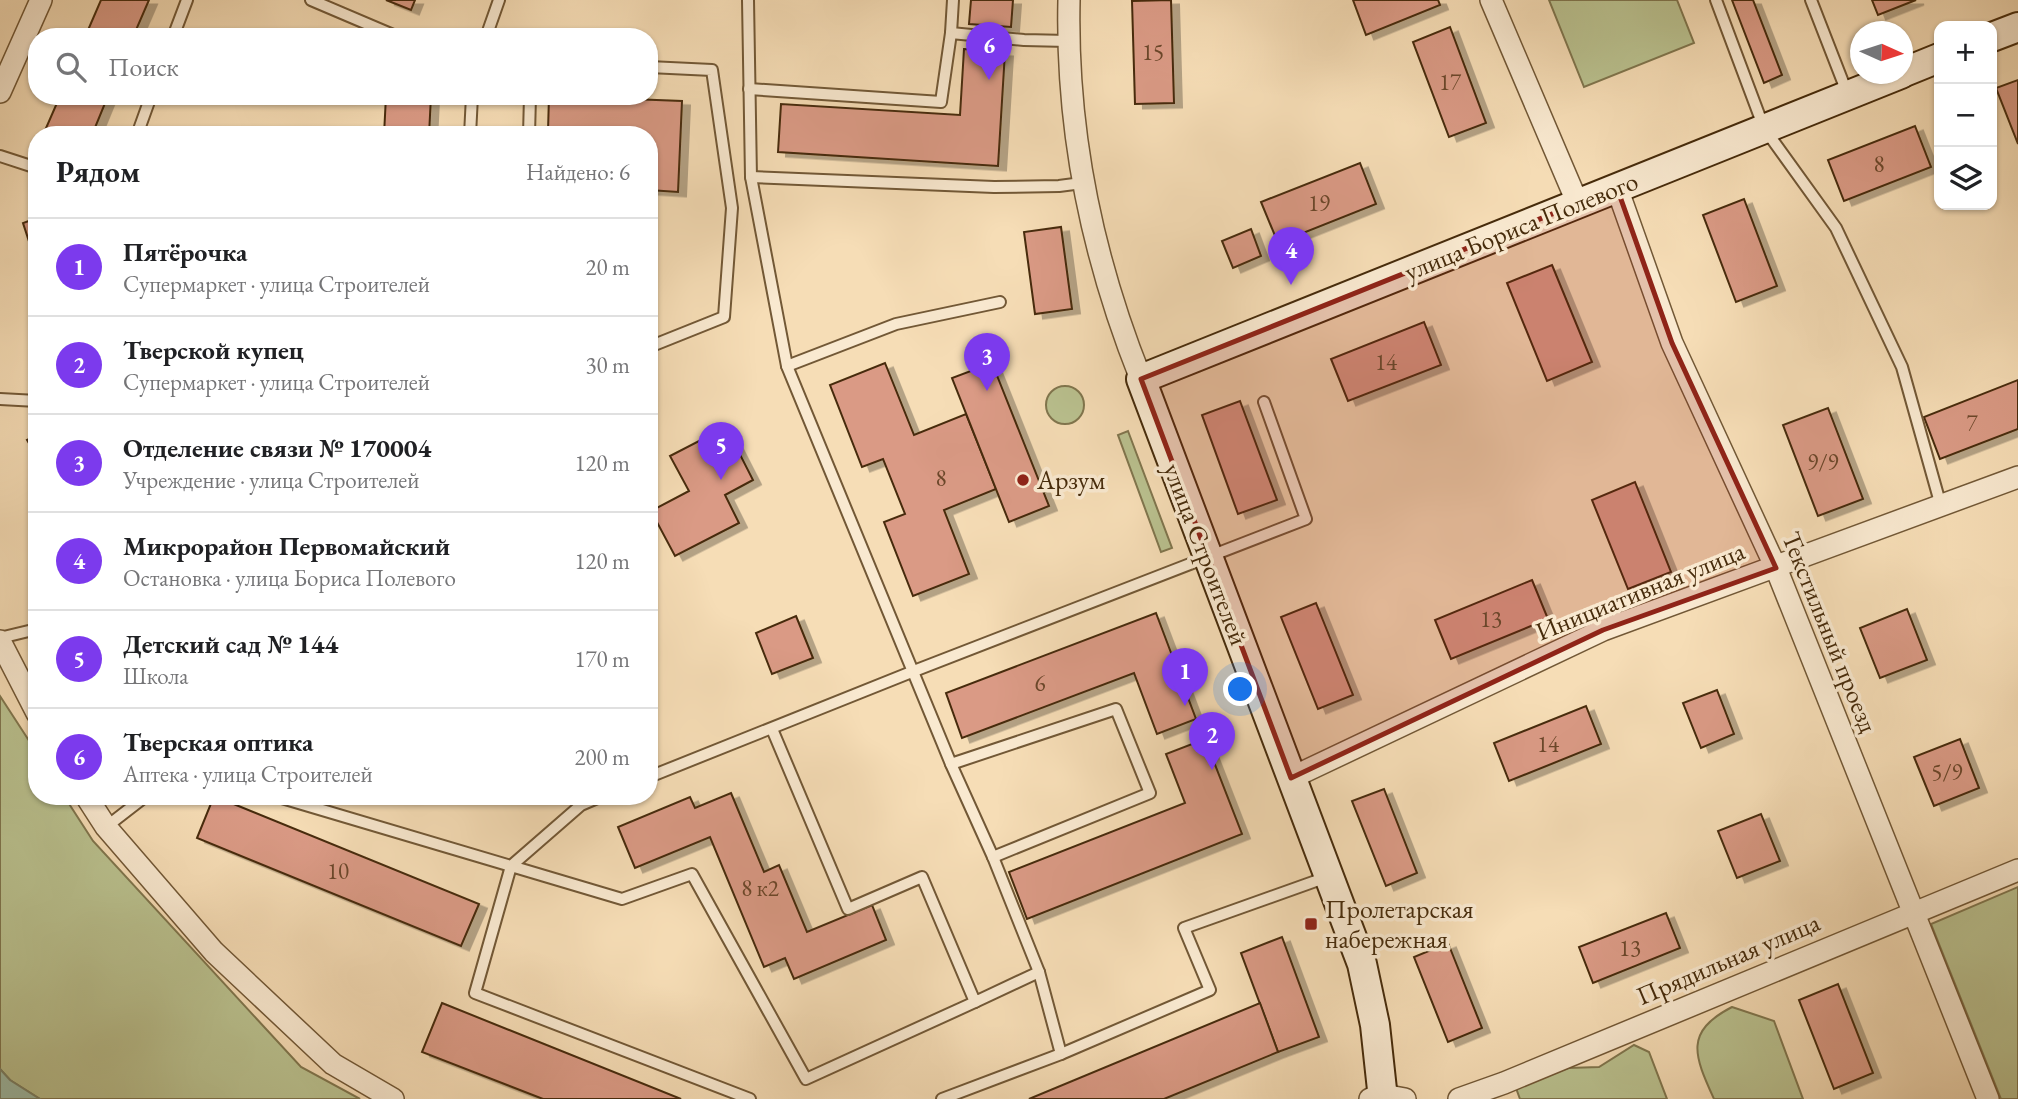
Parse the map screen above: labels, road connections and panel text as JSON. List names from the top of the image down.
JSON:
{
  "streets": {
    "main road": ["улица Бориса Полевого", "улица Строителей"],
    "street": ["Инициативная улица", "Текстильный проезд", "Прядильная улица"]
  },
  "crossings": [
    ["улица Бориса Полевого", "улица Строителей"],
    ["улица Бориса Полевого", "Текстильный проезд"],
    ["улица Строителей", "Инициативная улица"],
    ["Инициативная улица", "Текстильный проезд"],
    ["Текстильный проезд", "Прядильная улица"]
  ],
  "places": {
    "other": ["Арзум"],
    "transit": ["Пролетарская набережная"]
  },
  "house_numbers": [
    "15",
    "17",
    "8",
    "19",
    "14",
    "7",
    "9/9",
    "8",
    "13",
    "6",
    "14",
    "5/9",
    "10",
    "8 к2",
    "13"
  ],
  "north": "right",
  "page": {
    "map_buttons": ["+", "−"],
    "pins": [
      "6",
      "4",
      "3",
      "5",
      "1",
      "2"
    ],
    "search": "Поиск",
    "heading": ["Рядом", "Найдено: 6"],
    "list": [
      {
        "mark": "1",
        "name": "Пятёрочка",
        "note": "Супермаркет · улица Строителей",
        "value": "20 m"
      },
      {
        "mark": "2",
        "name": "Тверской купец",
        "note": "Супермаркет · улица Строителей",
        "value": "30 m"
      },
      {
        "mark": "3",
        "name": "Отделение связи № 170004",
        "note": "Учреждение · улица Строителей",
        "value": "120 m"
      },
      {
        "mark": "4",
        "name": "Микрорайон Первомайский",
        "note": "Остановка · улица Бориса Полевого",
        "value": "120 m"
      },
      {
        "mark": "5",
        "name": "Детский сад № 144",
        "note": "Школа",
        "value": "170 m"
      },
      {
        "mark": "6",
        "name": "Тверская оптика",
        "note": "Аптека · улица Строителей",
        "value": "200 m"
      }
    ]
  }
}
